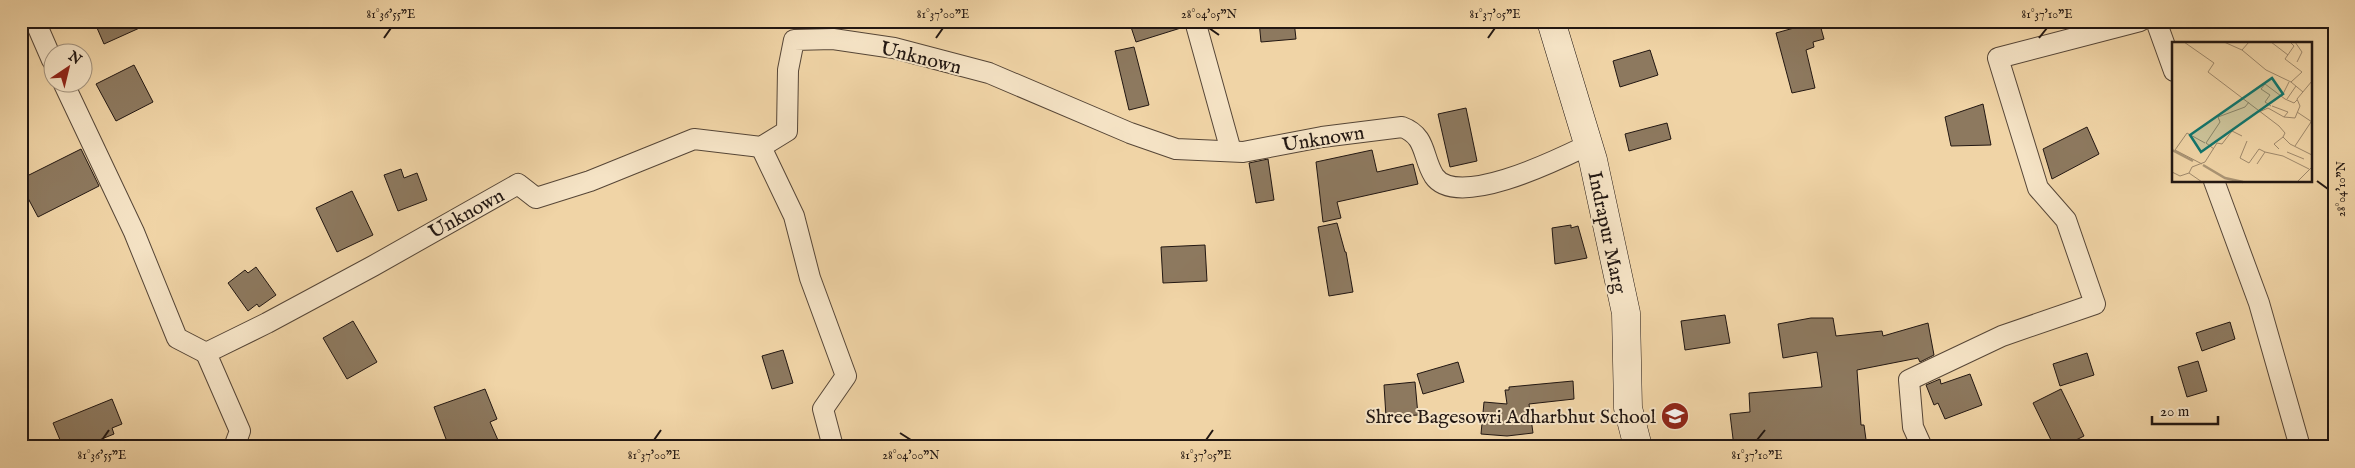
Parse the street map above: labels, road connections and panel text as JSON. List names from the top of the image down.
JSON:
{
  "streets": {
    "street": ["Unknown", "Indrapur Marg"]
  },
  "crossings": [
    ["Unknown", "Indrapur Marg"]
  ],
  "places": {
    "school or university": ["Shree Bagesowri Adharbhut School"]
  },
  "scale_bar": "20 m",
  "north": "top right",
  "coordinates": [
    "81°36'55\"E",
    "81°37'00\"E",
    "28°04'05\"N",
    "81°37'05\"E",
    "81°37'10\"E",
    "28°04'10\"N",
    "28°04'00\"N"
  ]
}
